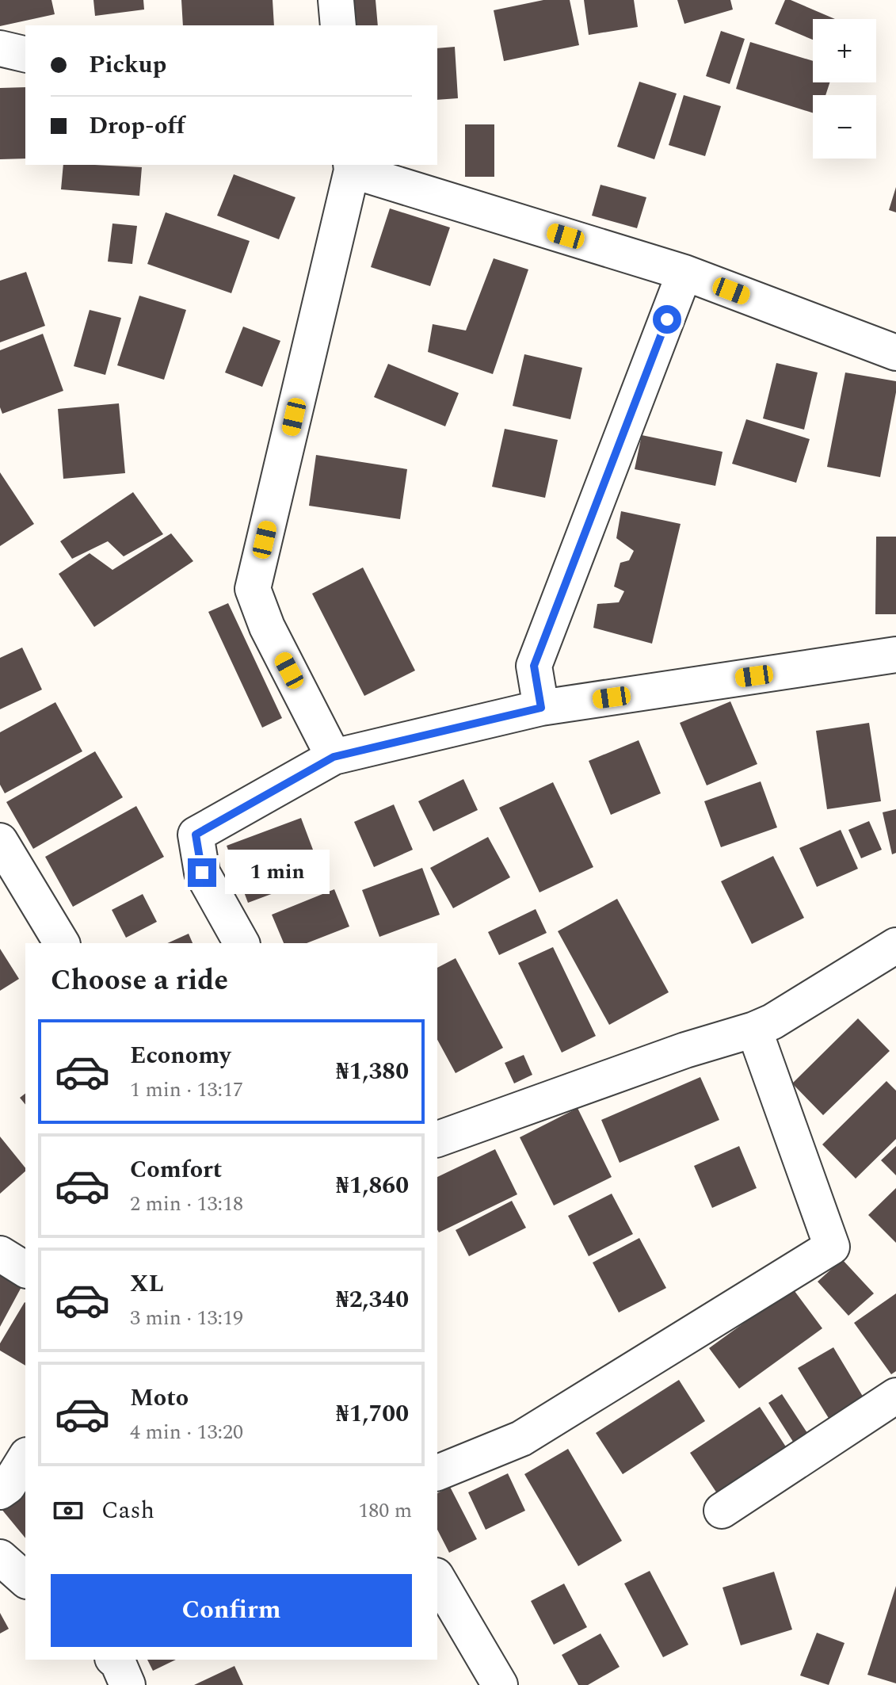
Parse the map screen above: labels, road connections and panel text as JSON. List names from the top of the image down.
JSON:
{
  "page": {
    "map_buttons": ["+", "−"],
    "banner": ["Pickup", "Drop-off"],
    "bubble": "1 min",
    "heading": "Choose a ride",
    "list": [
      {
        "name": "Economy",
        "note": "1 min · 13:17",
        "value": "₦1,380"
      },
      {
        "name": "Comfort",
        "note": "2 min · 13:18",
        "value": "₦1,860"
      },
      {
        "name": "XL",
        "note": "3 min · 13:19",
        "value": "₦2,340"
      },
      {
        "name": "Moto",
        "note": "4 min · 13:20",
        "value": "₦1,700"
      }
    ],
    "pay": ["Cash", "180 m"],
    "buttons": "Confirm"
  }
}
